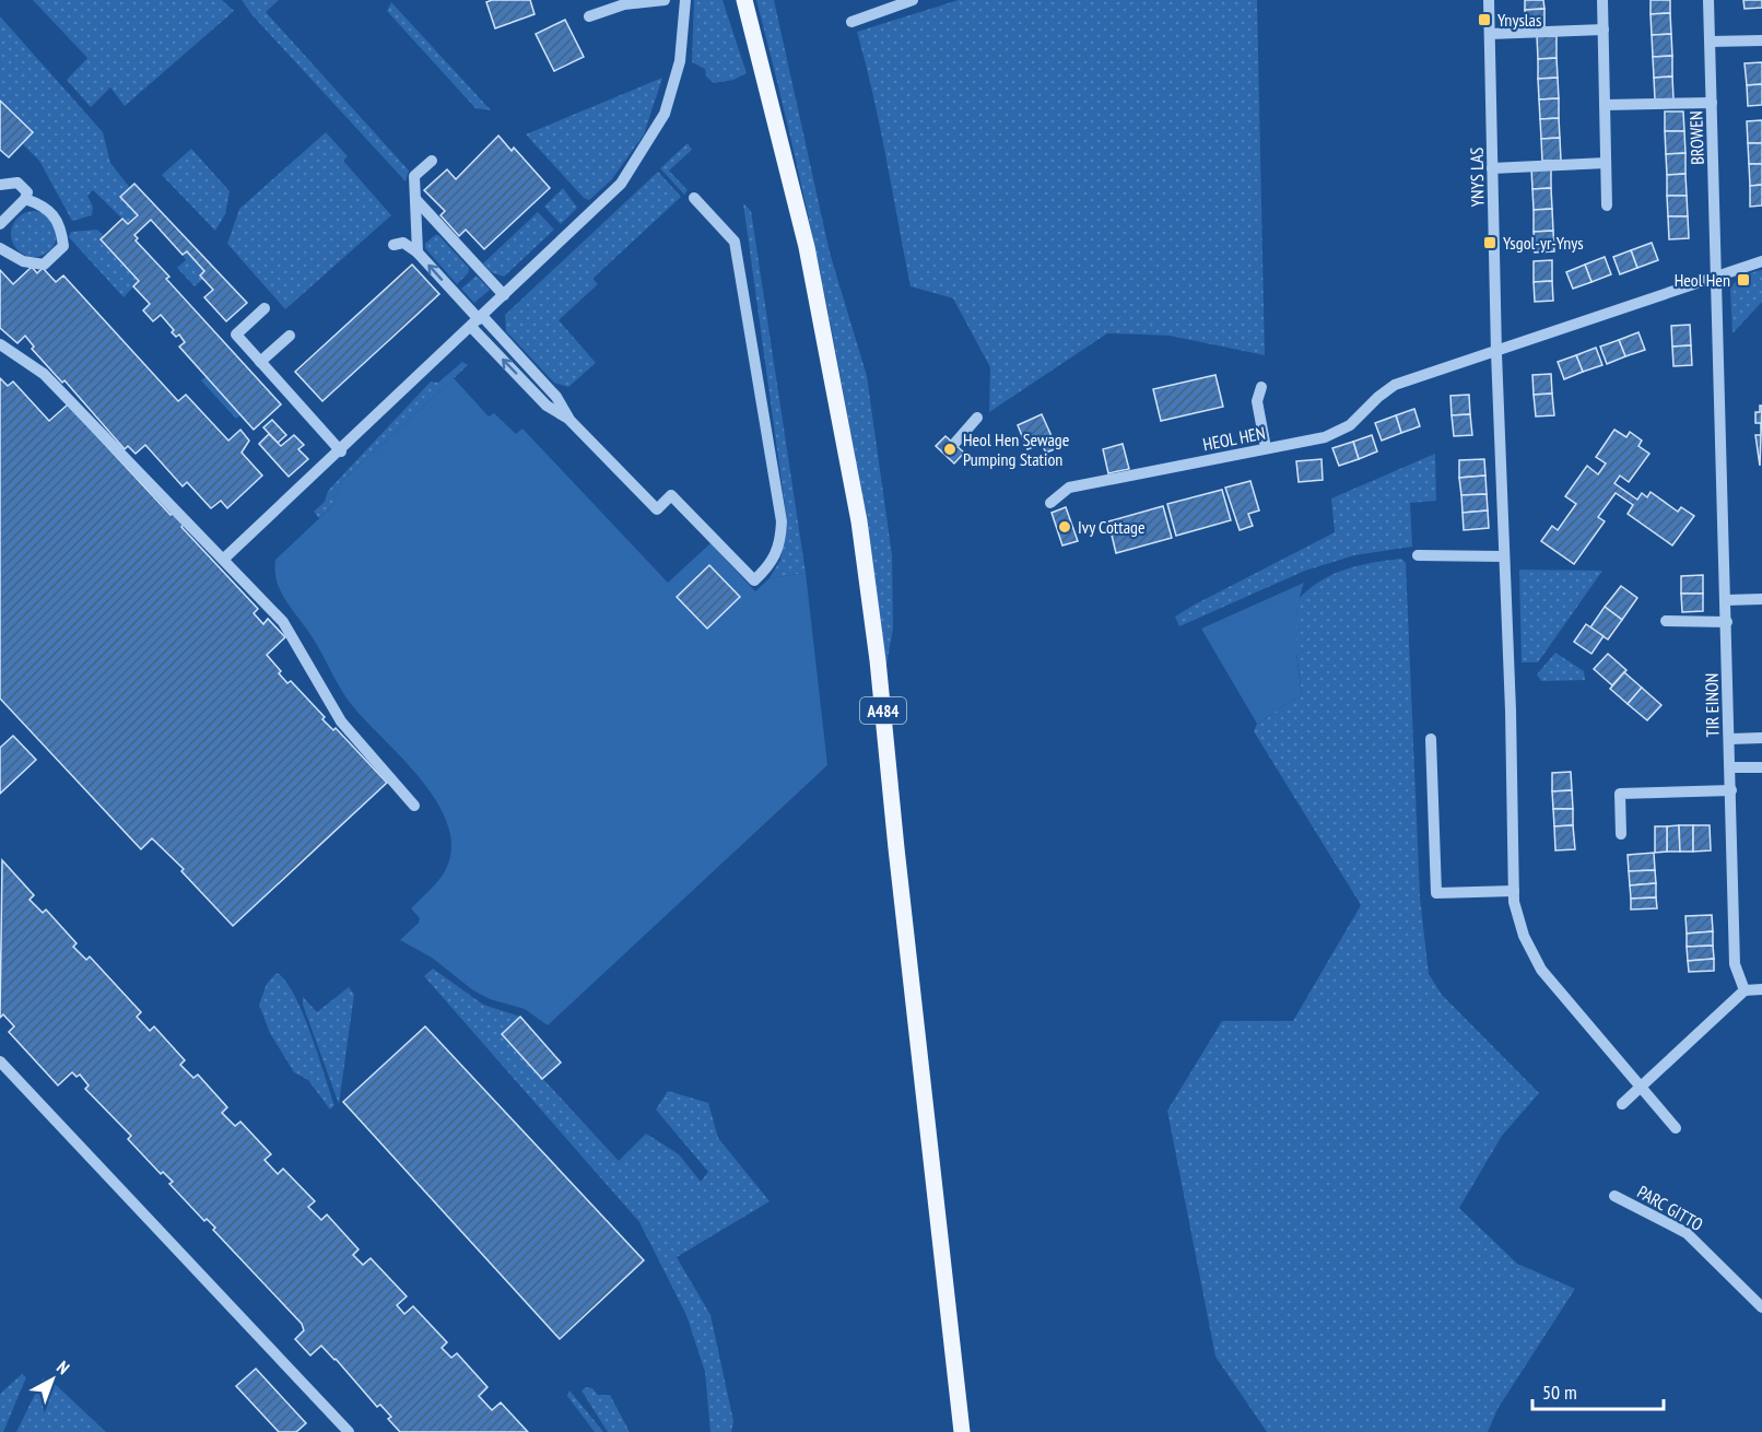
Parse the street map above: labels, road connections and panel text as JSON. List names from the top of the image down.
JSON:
{
  "streets": {
    "main road": ["A484"],
    "street": [
      "BROWEN",
      "YNYS LAS",
      "HEOL HEN",
      "TIR EINON",
      "PARC GITTO"
    ]
  },
  "crossings": [
    ["BROWEN", "HEOL HEN"],
    ["BROWEN", "TIR EINON"],
    ["YNYS LAS", "HEOL HEN"],
    ["HEOL HEN", "TIR EINON"]
  ],
  "places": {
    "transit": ["Ynyslas", "Ysgol-yr-Ynys", "Heol Hen"],
    "other": ["Heol Hen Sewage Pumping Station", "Ivy Cottage"]
  },
  "scale_bar": "50 m",
  "north": "top right"
}
